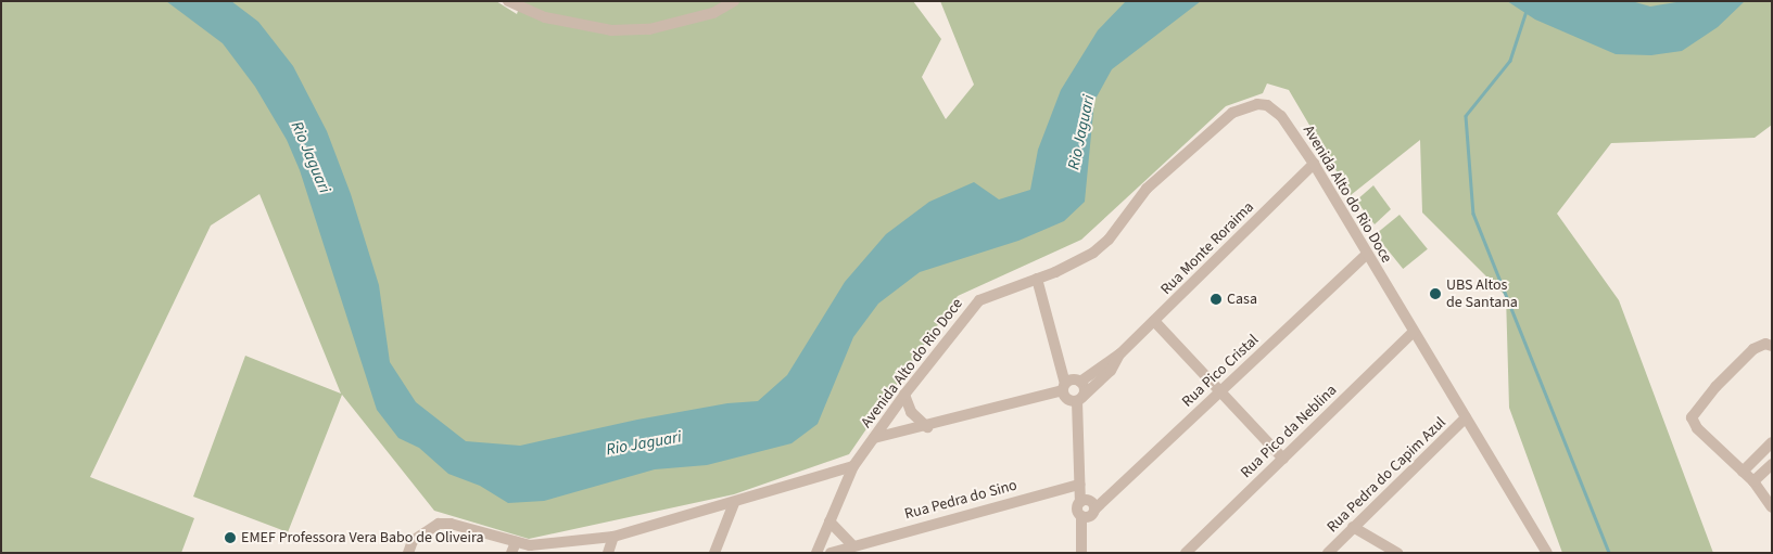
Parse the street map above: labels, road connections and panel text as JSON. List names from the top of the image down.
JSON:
{
  "streets": {
    "street": [
      "Avenida Alto do Rio Doce",
      "Rua Monte Roraima",
      "Rua Pico Cristal",
      "Rua Pico da Neblina",
      "Rua Pedra do Capim Azul",
      "Rua Pedra do Sino"
    ]
  },
  "crossings": [
    ["Avenida Alto do Rio Doce", "Rua Monte Roraima"],
    ["Avenida Alto do Rio Doce", "Rua Pico Cristal"],
    ["Avenida Alto do Rio Doce", "Rua Pico da Neblina"],
    ["Avenida Alto do Rio Doce", "Rua Pedra do Capim Azul"]
  ],
  "water": ["Rio Jaguari"],
  "places": ["UBS Altos de Santana", "Casa", "EMEF Professora Vera Babo de Oliveira"]
}
